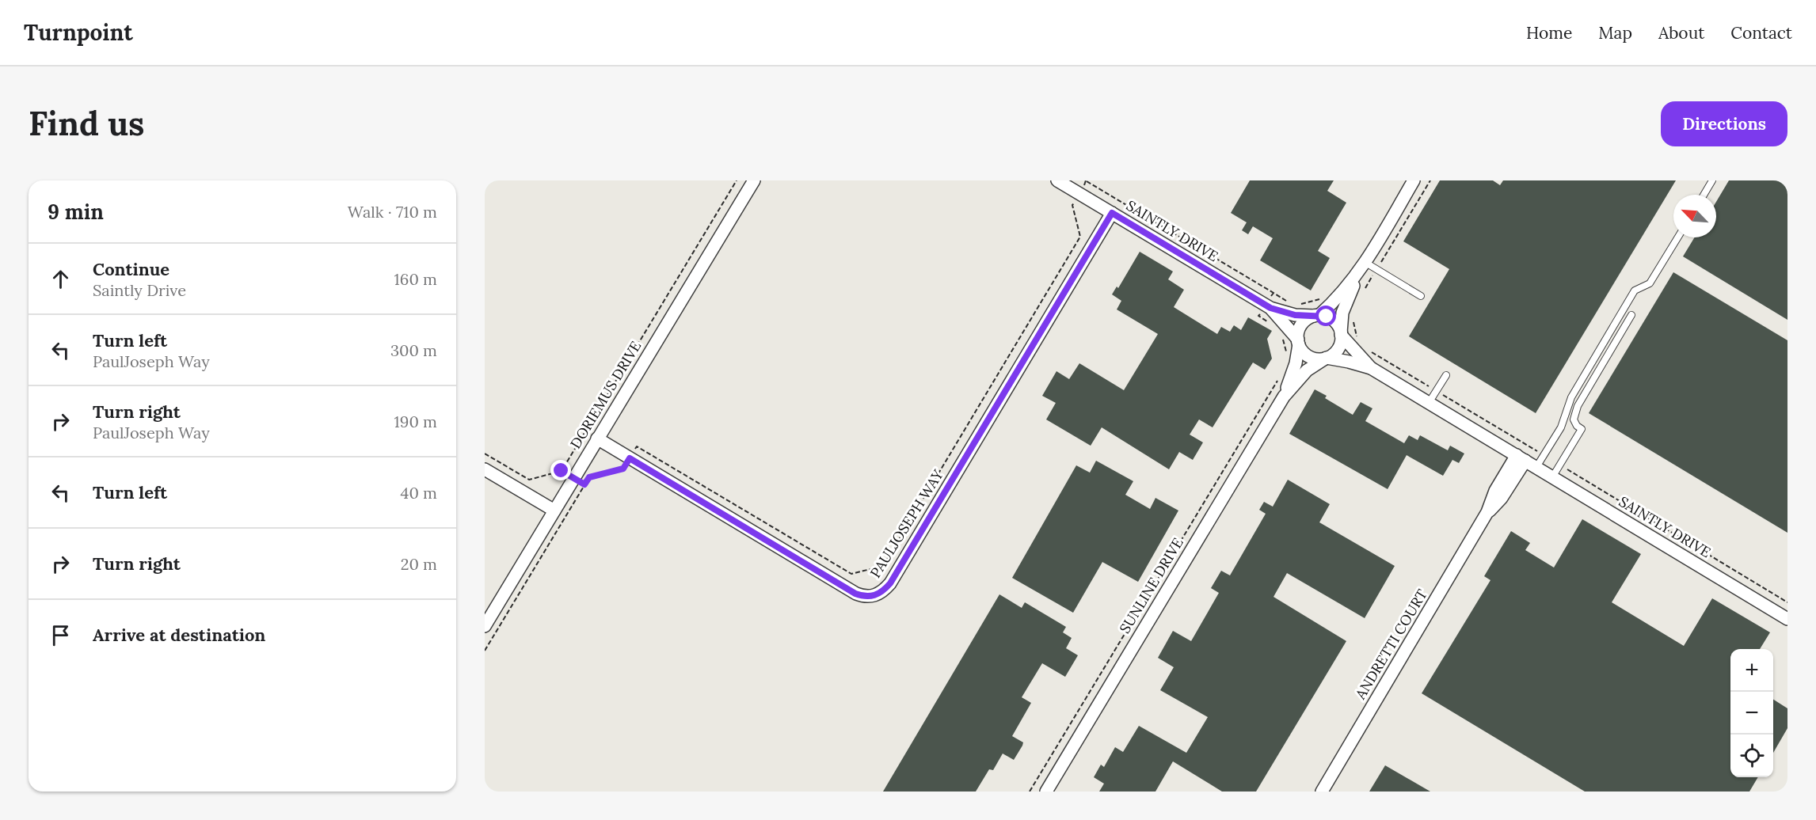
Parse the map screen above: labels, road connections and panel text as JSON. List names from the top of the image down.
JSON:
{
  "streets": {
    "street": [
      "SAINTLY DRIVE",
      "DORIEMUS DRIVE",
      "PAULJOSEPH WAY",
      "SUNLINE DRIVE",
      "ANDRETTI COURT"
    ]
  },
  "crossings": [
    ["SAINTLY DRIVE", "PAULJOSEPH WAY"],
    ["SAINTLY DRIVE", "SUNLINE DRIVE"],
    ["SAINTLY DRIVE", "ANDRETTI COURT"],
    ["DORIEMUS DRIVE", "PAULJOSEPH WAY"]
  ],
  "north": "top left",
  "page": {
    "header": "Turnpoint",
    "nav": [
      "Home",
      "Map",
      "About",
      "Contact"
    ],
    "buttons": "Directions",
    "title": "Find us",
    "heading": ["9 min", "Walk · 710 m"],
    "list": [
      ["Continue", "Saintly Drive", "160 m"],
      ["Turn left", "PaulJoseph Way", "300 m"],
      ["Turn right", "PaulJoseph Way", "190 m"],
      ["Turn left", "40 m"],
      ["Turn right", "20 m"],
      "Arrive at destination"
    ],
    "map_buttons": ["+", "−"]
  }
}
